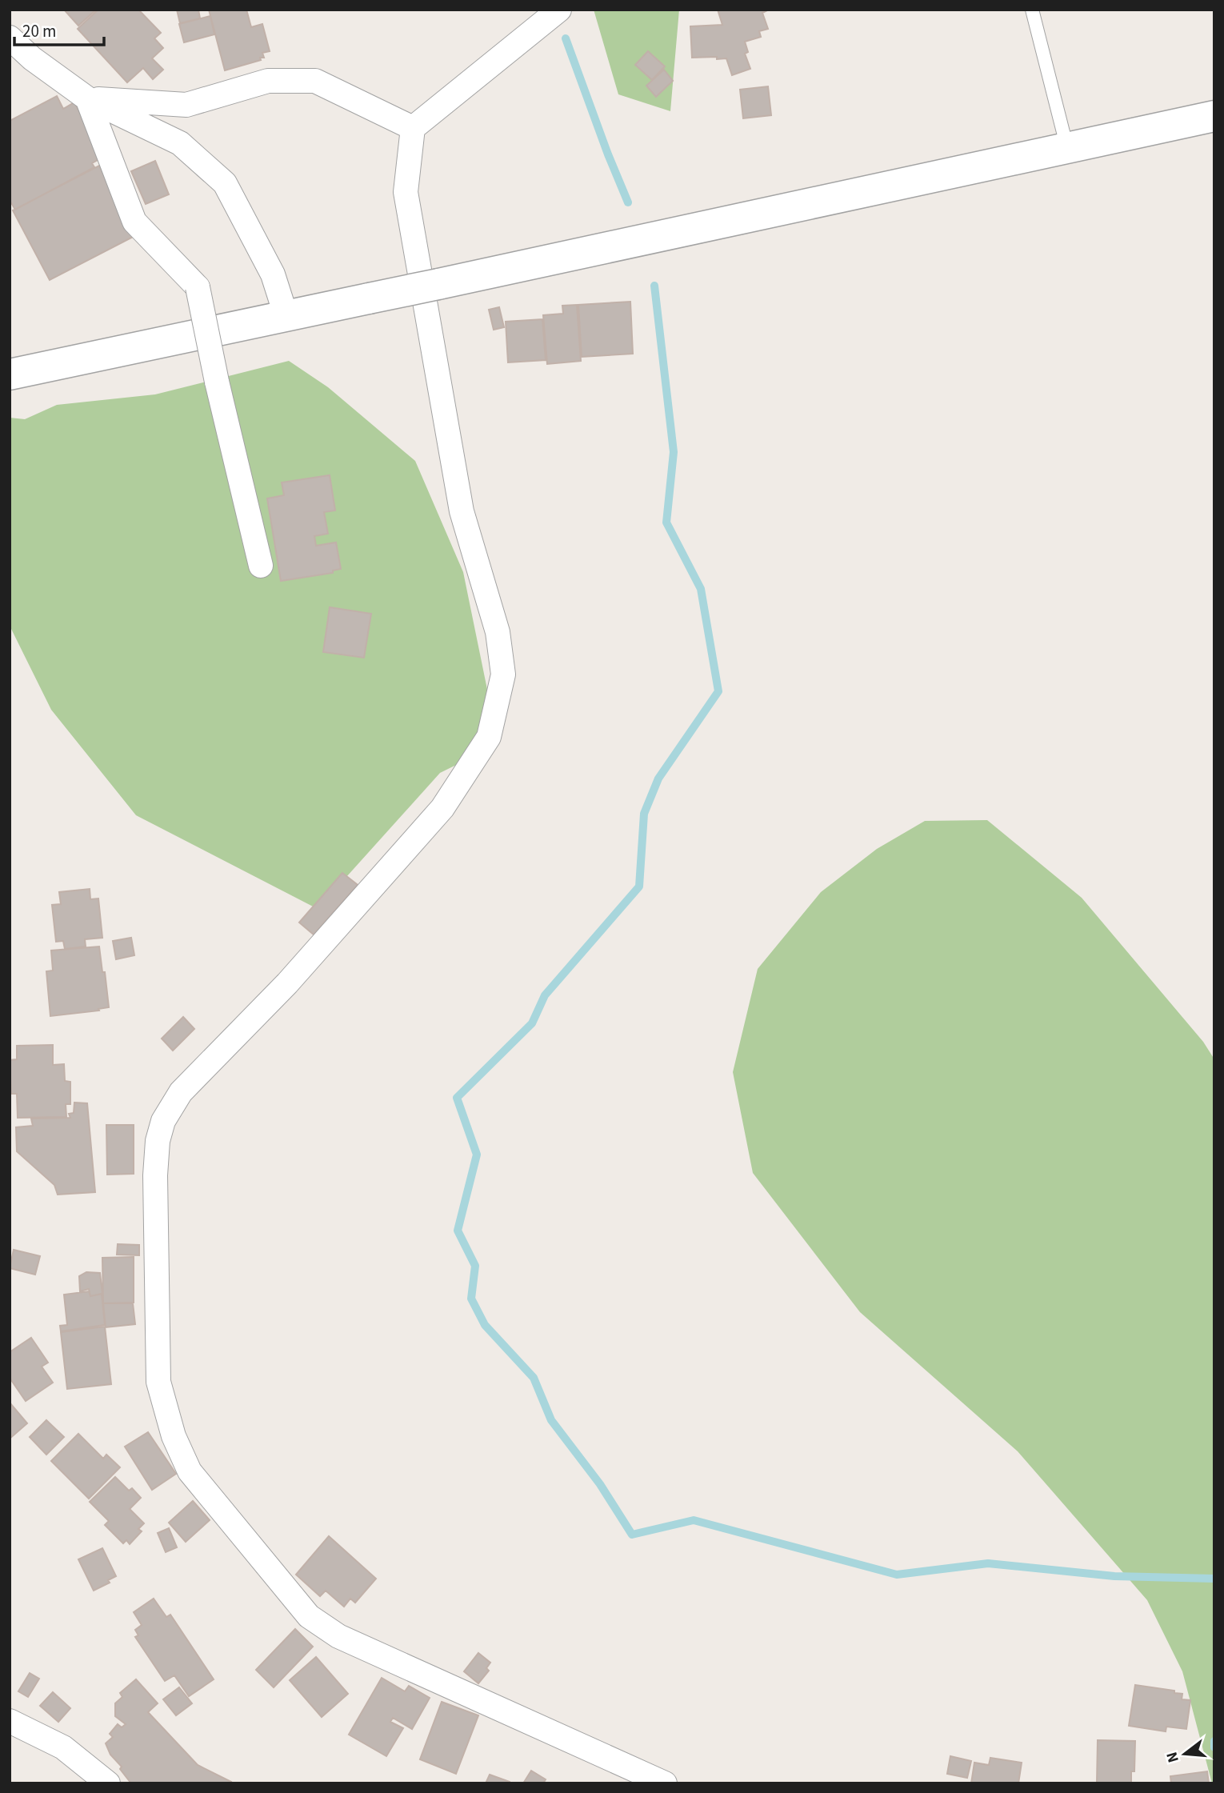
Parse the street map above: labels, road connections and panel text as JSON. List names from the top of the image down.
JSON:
{
  "scale_bar": "20 m",
  "north": "left"
}
